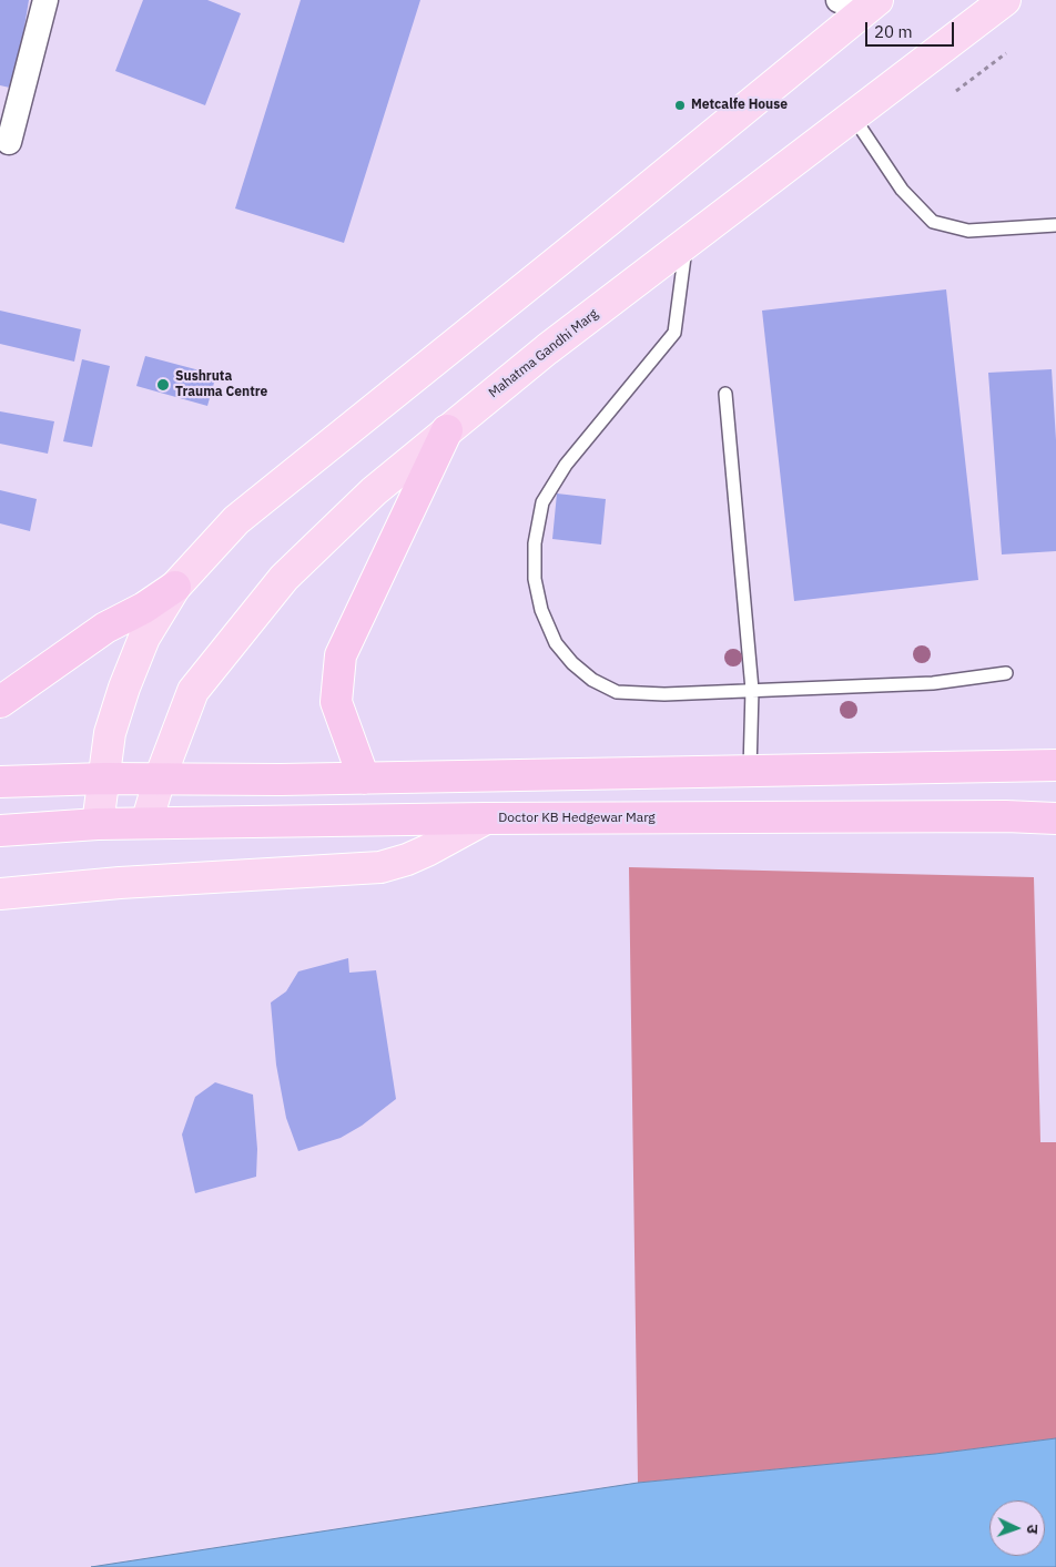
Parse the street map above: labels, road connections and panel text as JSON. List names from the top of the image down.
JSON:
{
  "streets": {
    "highway": ["Doctor KB Hedgewar Marg"],
    "main road": ["Mahatma Gandhi Marg"]
  },
  "crossings": [
    ["Mahatma Gandhi Marg", "Doctor KB Hedgewar Marg"]
  ],
  "places": ["Metcalfe House", "Sushruta Trauma Centre"],
  "scale_bar": "20 m",
  "north": "right"
}
